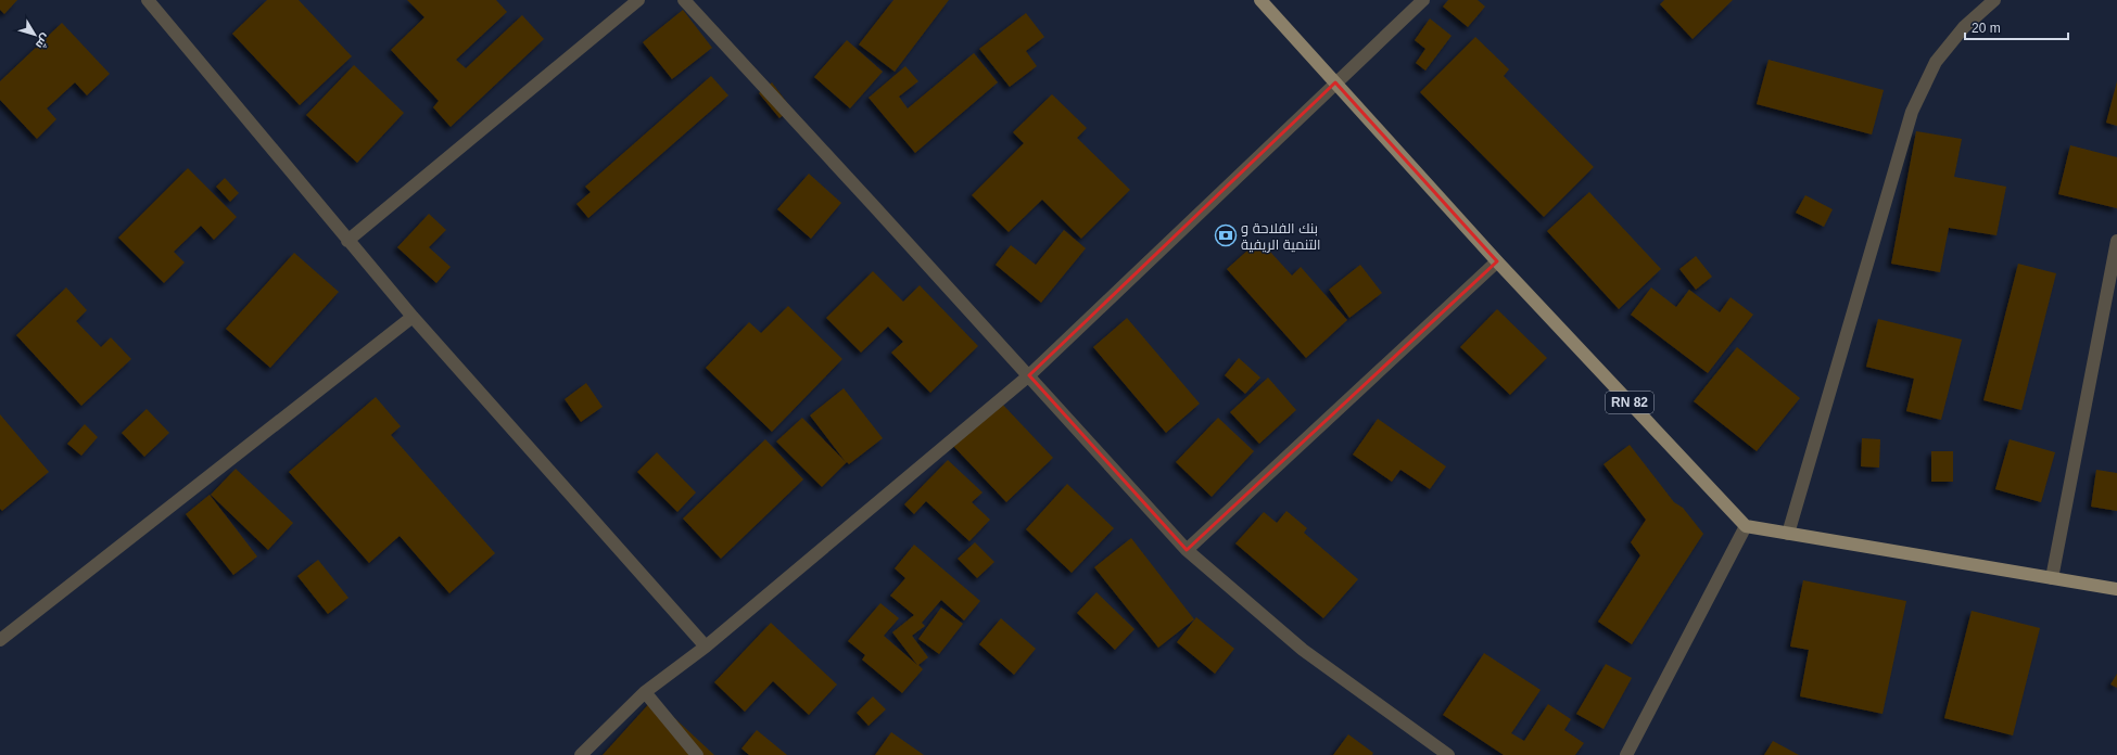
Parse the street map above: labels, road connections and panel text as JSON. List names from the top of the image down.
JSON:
{
  "streets": {
    "main road": ["RN 82"]
  },
  "places": {
    "bank": ["بنك الفلاحة و التنمية الريفية"]
  },
  "scale_bar": "20 m",
  "north": "bottom right"
}
